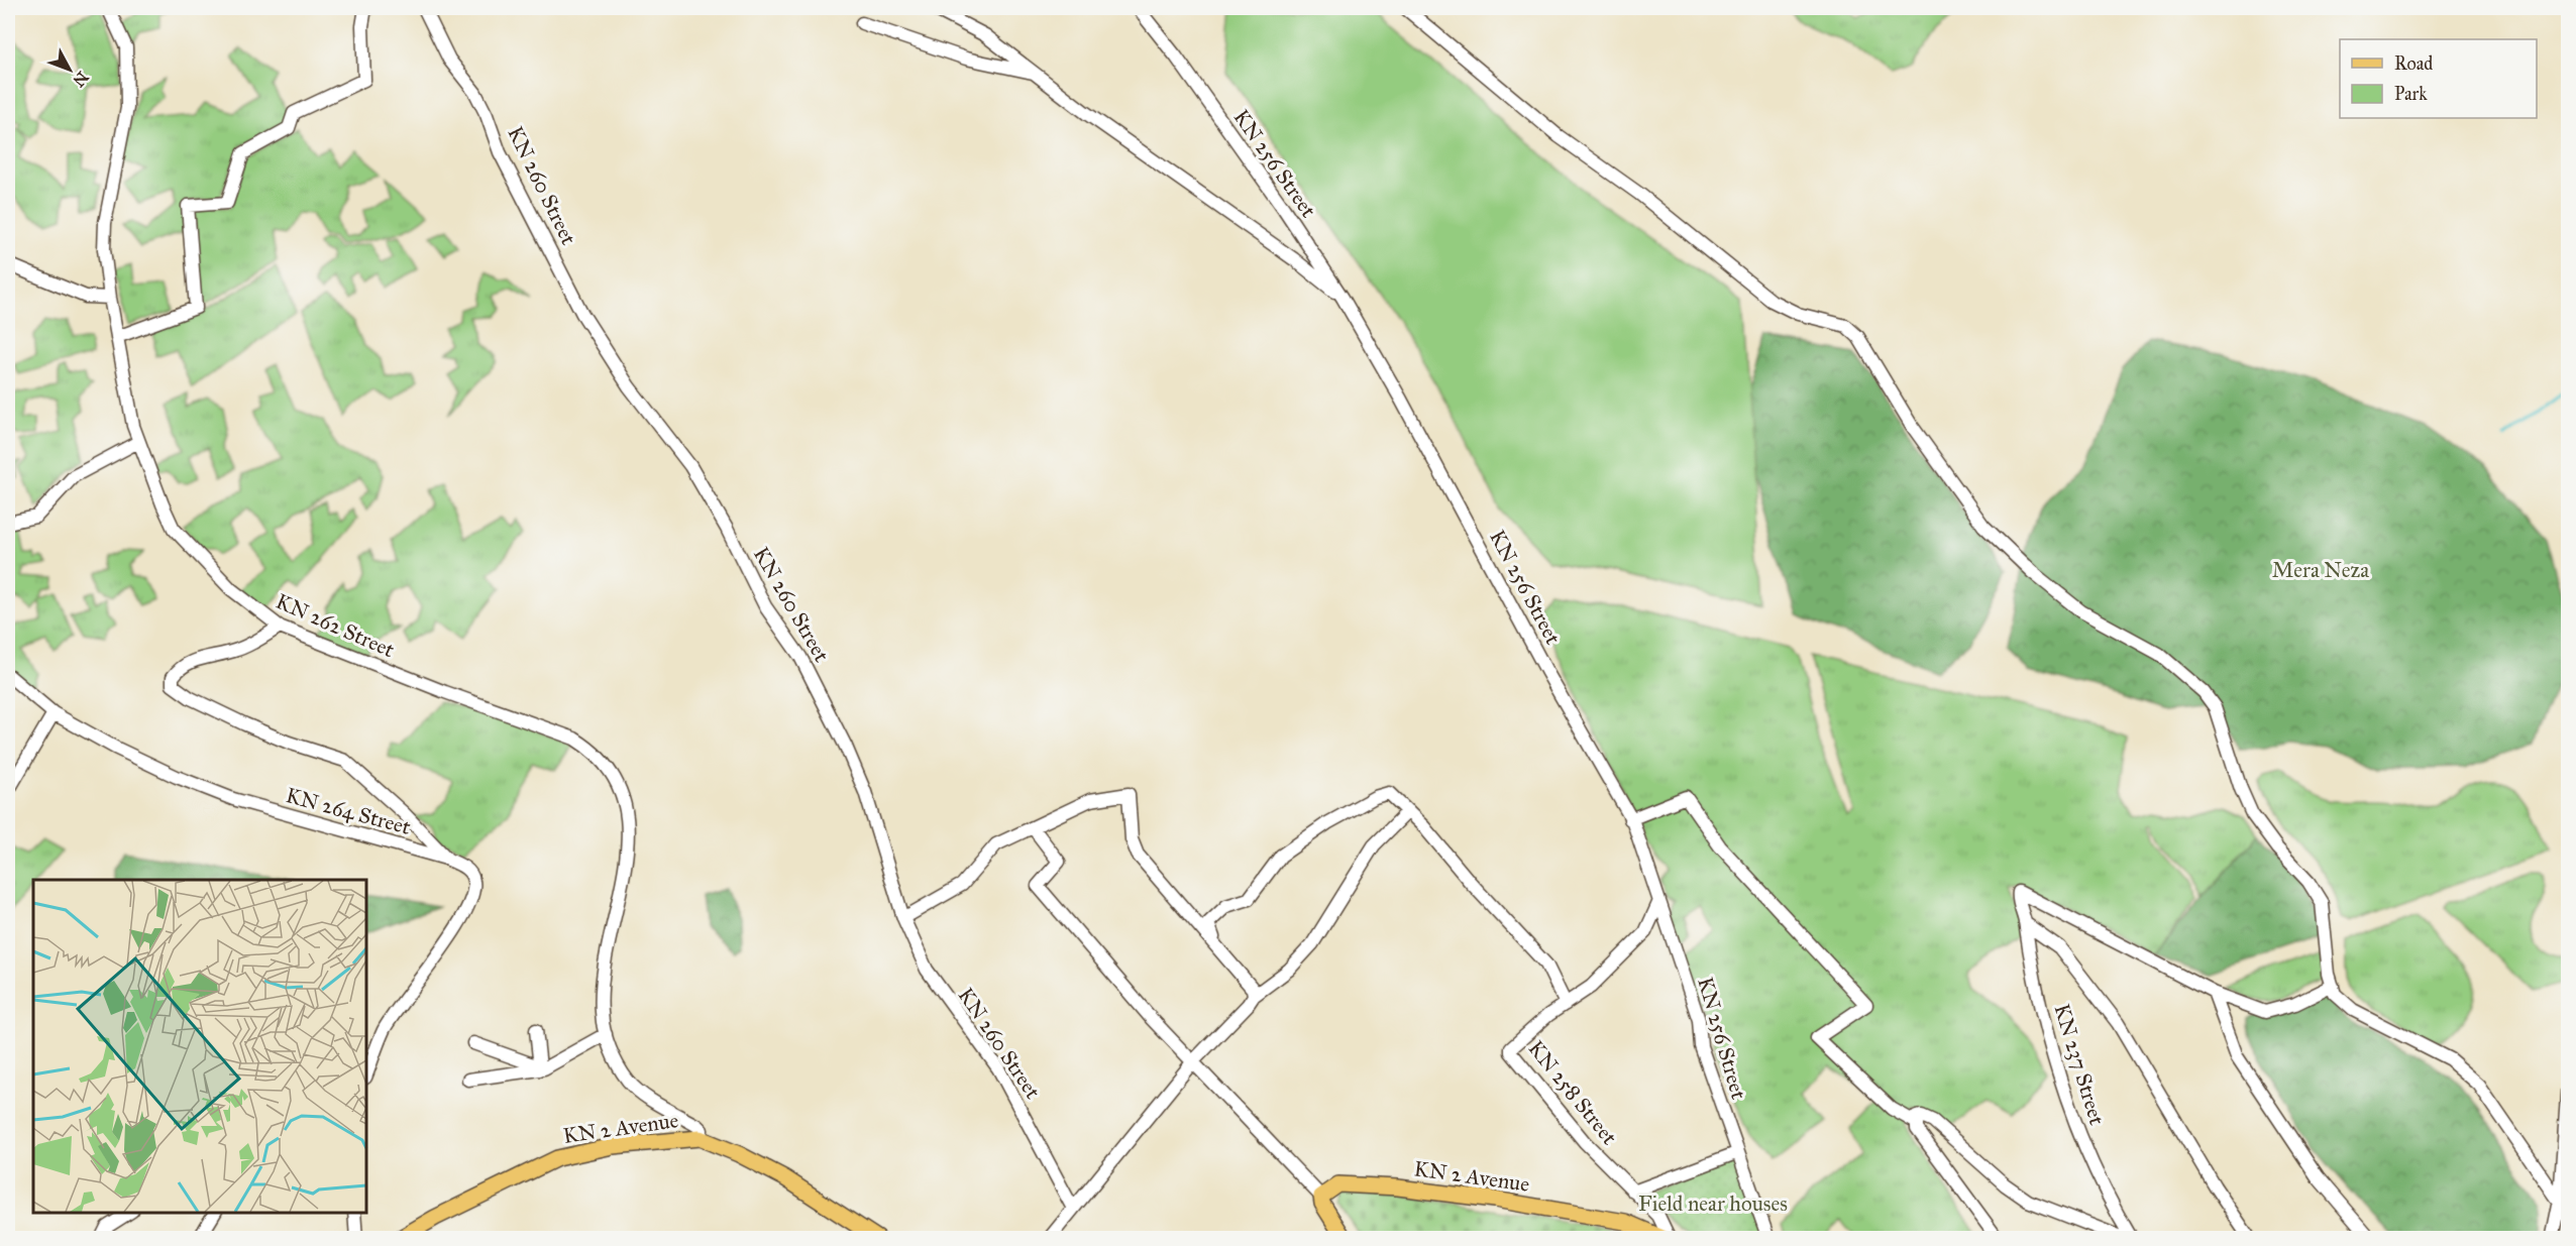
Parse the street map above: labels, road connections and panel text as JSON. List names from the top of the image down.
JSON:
{
  "streets": {
    "main road": ["KN 2 Avenue"],
    "street": [
      "KN 256 Street",
      "KN 260 Street",
      "KN 262 Street",
      "KN 264 Street",
      "KN 237 Street",
      "KN 258 Street"
    ]
  },
  "crossings": [
    ["KN 256 Street", "KN 258 Street"],
    ["KN 262 Street", "KN 2 Avenue"]
  ],
  "parks": ["Mera Neza", "Field near houses"],
  "legend": ["Road", "Park"],
  "north": "bottom right"
}
